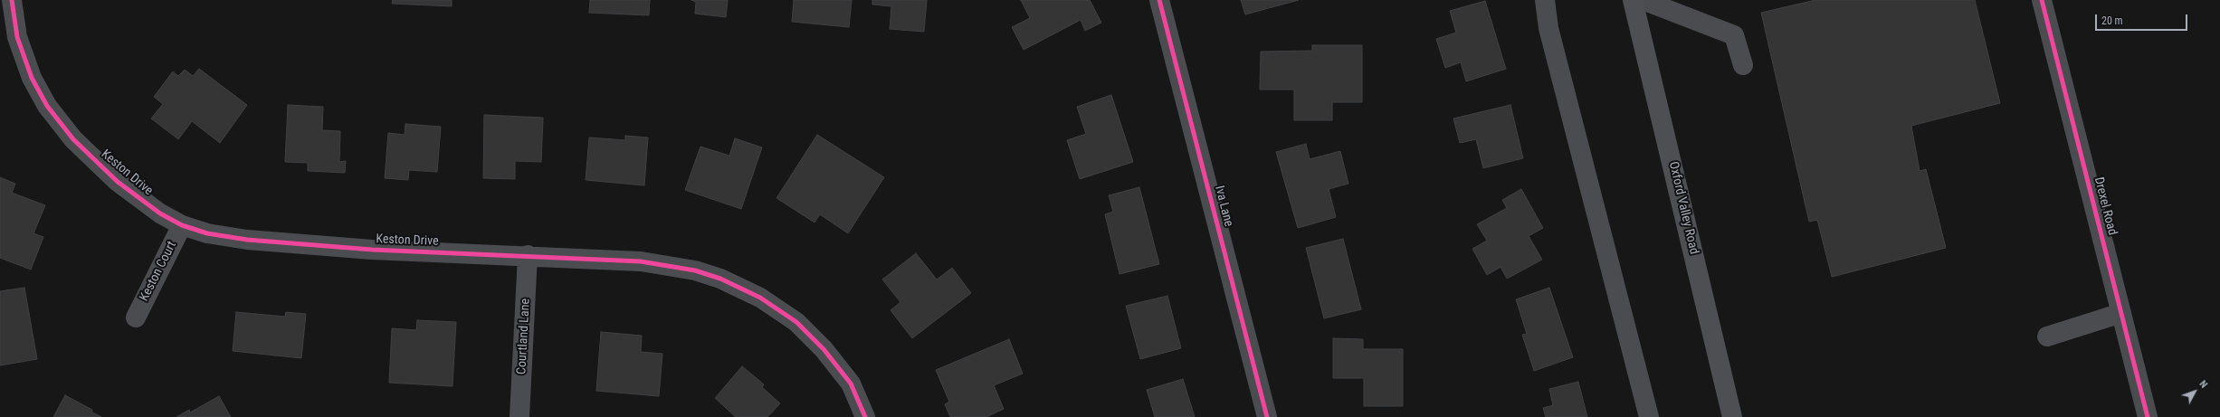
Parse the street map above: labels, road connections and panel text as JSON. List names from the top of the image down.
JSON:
{
  "streets": {
    "main road": ["Oxford Valley Road"],
    "street": [
      "Keston Drive",
      "Iva Lane",
      "Drexel Road",
      "Keston Court",
      "Courtland Lane"
    ]
  },
  "crossings": [
    ["Keston Drive", "Keston Court"],
    ["Keston Drive", "Courtland Lane"]
  ],
  "scale_bar": "20 m",
  "north": "top right"
}
